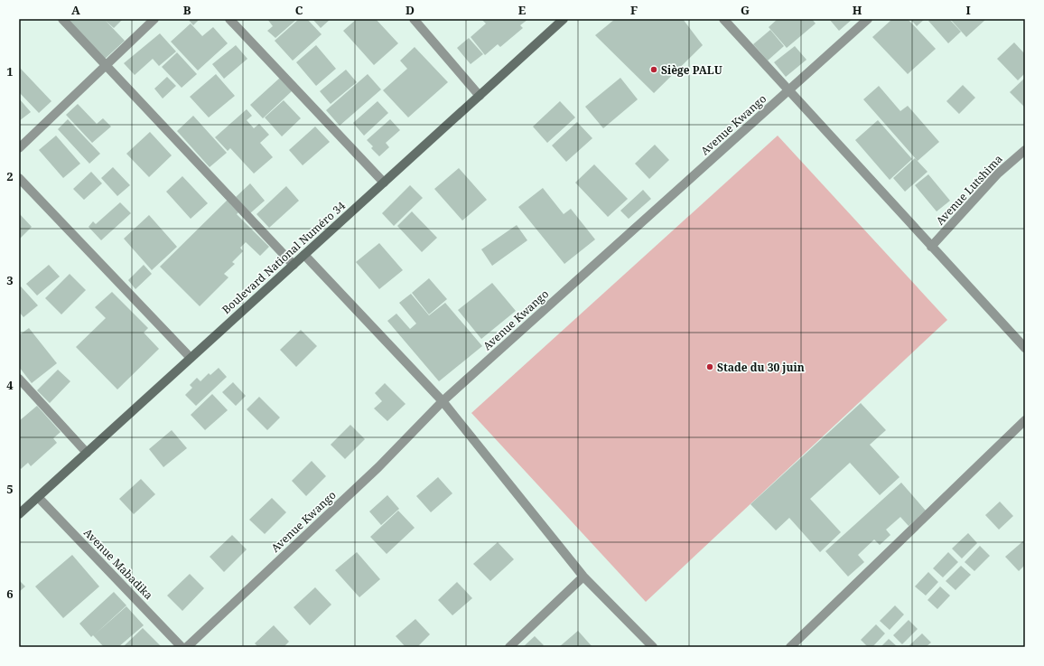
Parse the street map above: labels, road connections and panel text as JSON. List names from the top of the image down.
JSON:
{
  "streets": {
    "main road": ["Boulevard National Numéro 34"],
    "street": ["Avenue Kwango", "Avenue Lutshima", "Avenue Mabadika"]
  },
  "crossings": [
    ["Boulevard National Numéro 34", "Avenue Mabadika"]
  ],
  "places": ["Siège PALU", "Stade du 30 juin"],
  "grid": {
    "columns": [
      "A",
      "B",
      "C",
      "D",
      "E",
      "F",
      "G",
      "H",
      "I"
    ],
    "rows": [
      "1",
      "2",
      "3",
      "4",
      "5",
      "6"
    ]
  }
}
